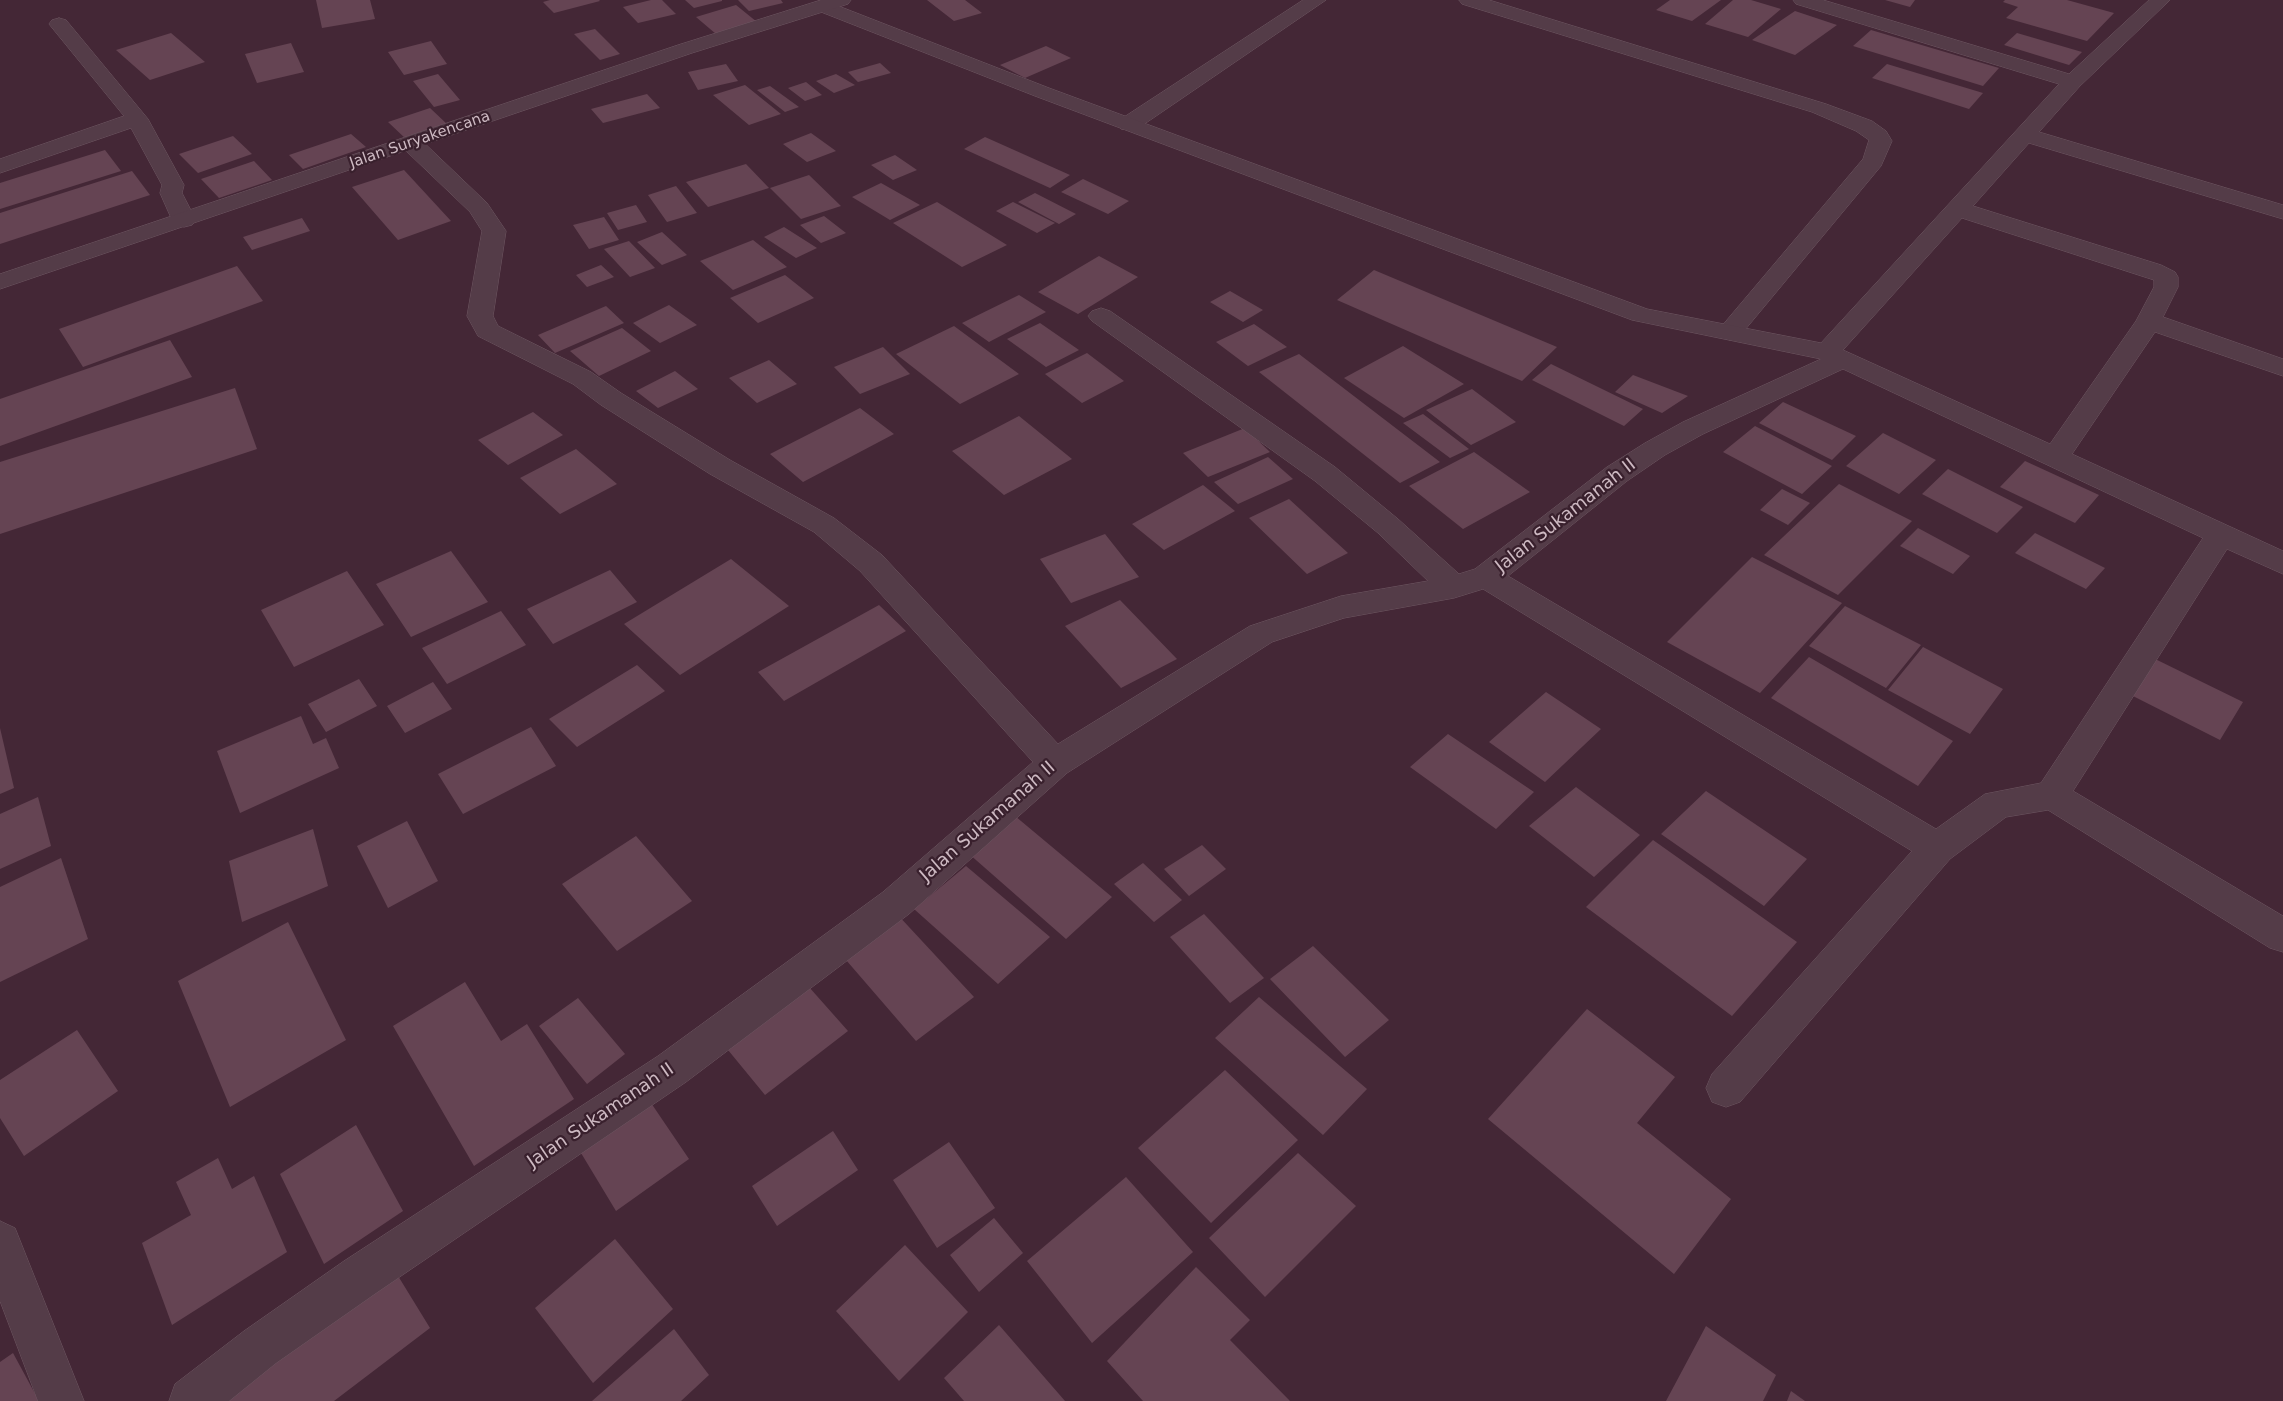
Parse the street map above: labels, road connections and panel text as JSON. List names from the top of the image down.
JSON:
{
  "streets": {
    "street": ["Jalan Suryakencana", "Jalan Sukamanah II"]
  }
}
